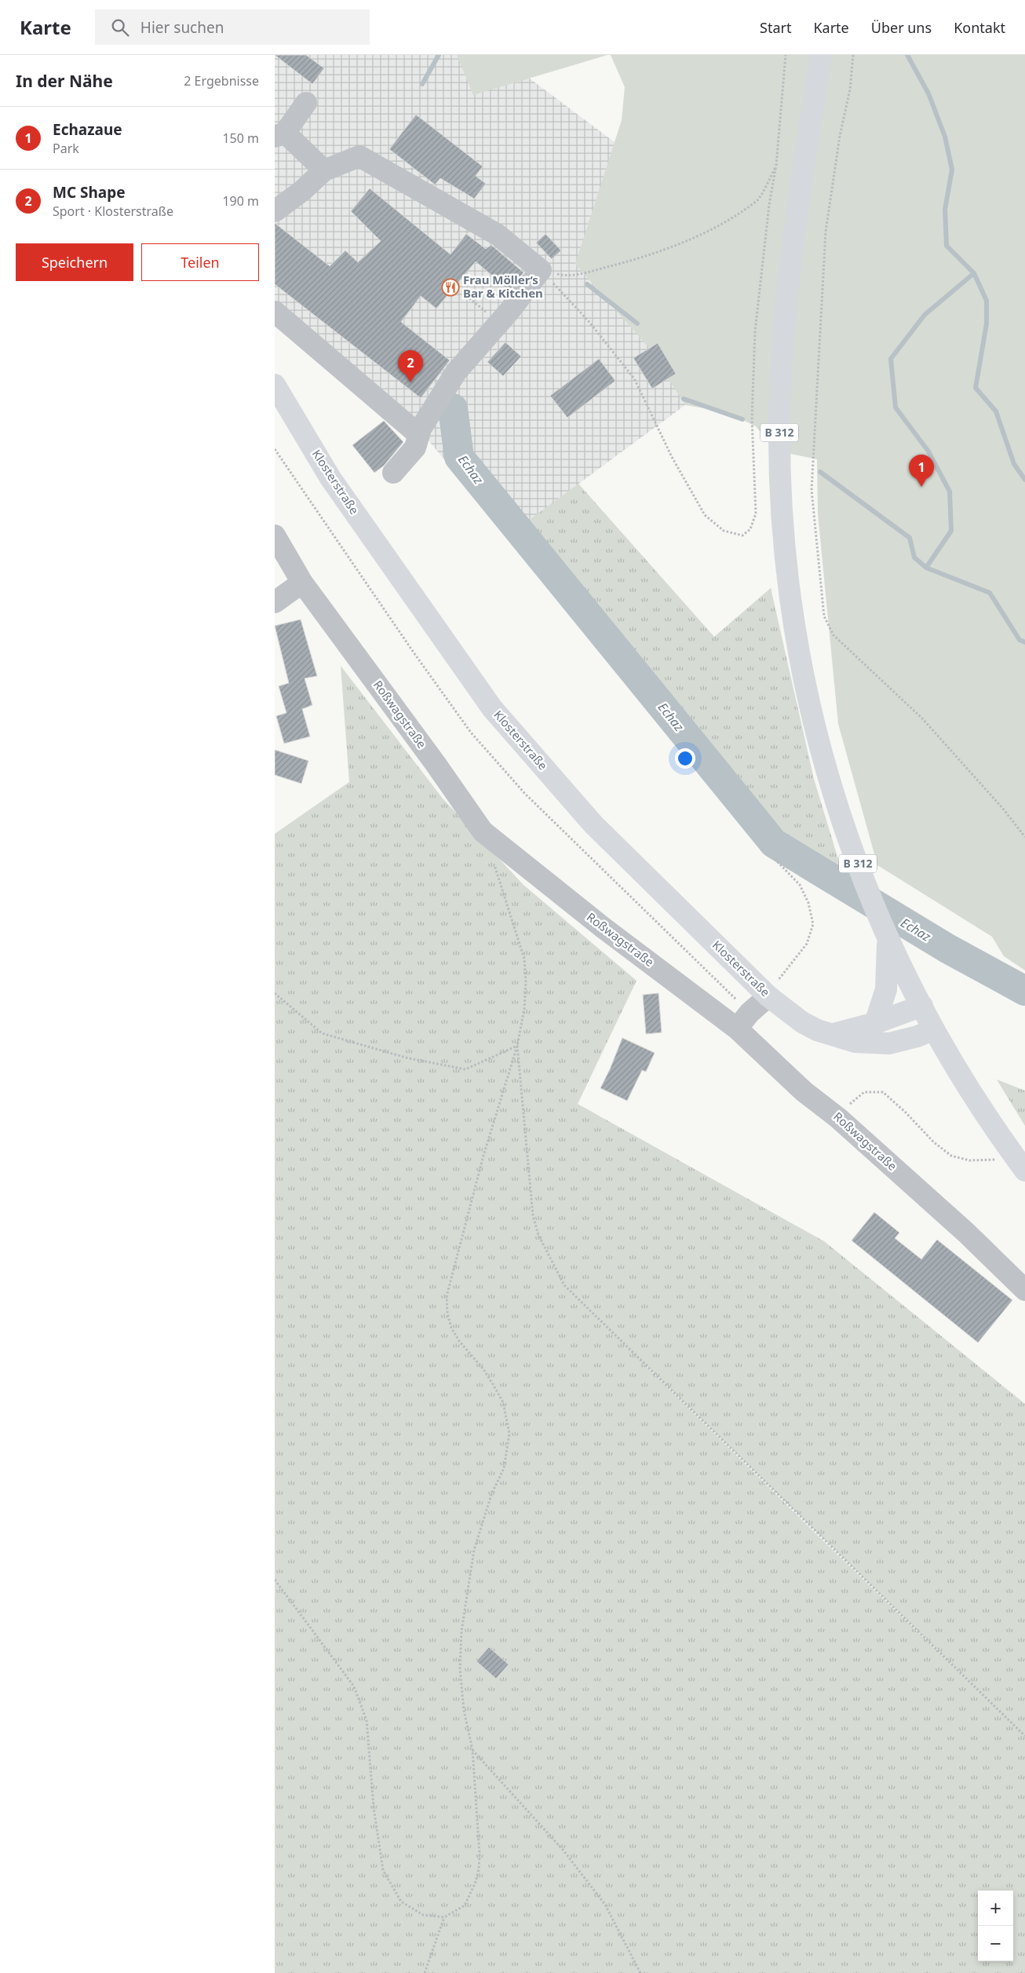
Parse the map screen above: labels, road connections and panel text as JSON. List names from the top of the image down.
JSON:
{
  "streets": {
    "main road": ["B 312", "Klosterstraße"],
    "street": ["Roßwagstraße"]
  },
  "crossings": [
    ["B 312", "Klosterstraße"]
  ],
  "water": ["Echaz"],
  "places": {
    "restaurant": ["Frau Möller‘s Bar & Kitchen"]
  },
  "page": {
    "header": "Karte",
    "search": "Hier suchen",
    "nav": [
      "Start",
      "Karte",
      "Über uns",
      "Kontakt"
    ],
    "heading": ["In der Nähe", "2 Ergebnisse"],
    "list": [
      {
        "mark": "1",
        "name": "Echazaue",
        "note": "Park",
        "value": "150 m"
      },
      {
        "mark": "2",
        "name": "MC Shape",
        "note": "Sport · Klosterstraße",
        "value": "190 m"
      }
    ],
    "buttons": ["Speichern", "Teilen"],
    "pins": ["2", "1"],
    "map_buttons": ["+", "−"]
  }
}
